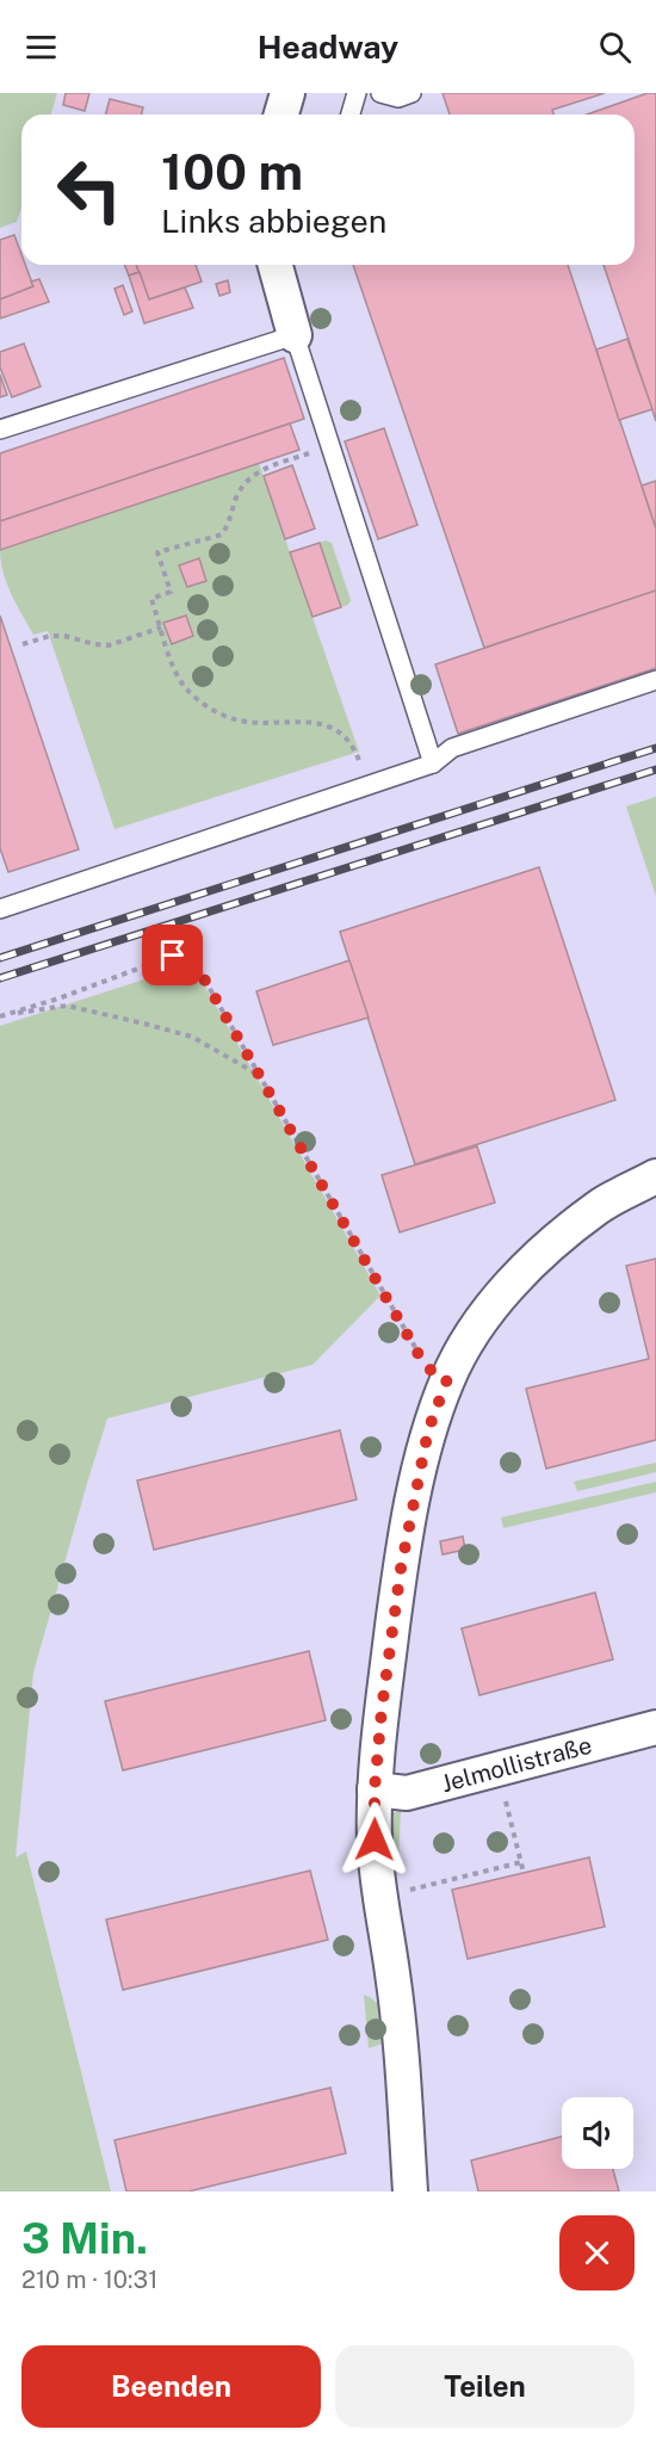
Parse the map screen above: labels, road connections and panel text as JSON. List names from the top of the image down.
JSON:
{
  "streets": {
    "street": ["Jelmollistraße"]
  },
  "page": {
    "header": "Headway",
    "turn": ["100 m", "Links abbiegen"],
    "heading": ["3 Min.", "210 m · 10:31"],
    "buttons": ["Beenden", "Teilen"]
  }
}
